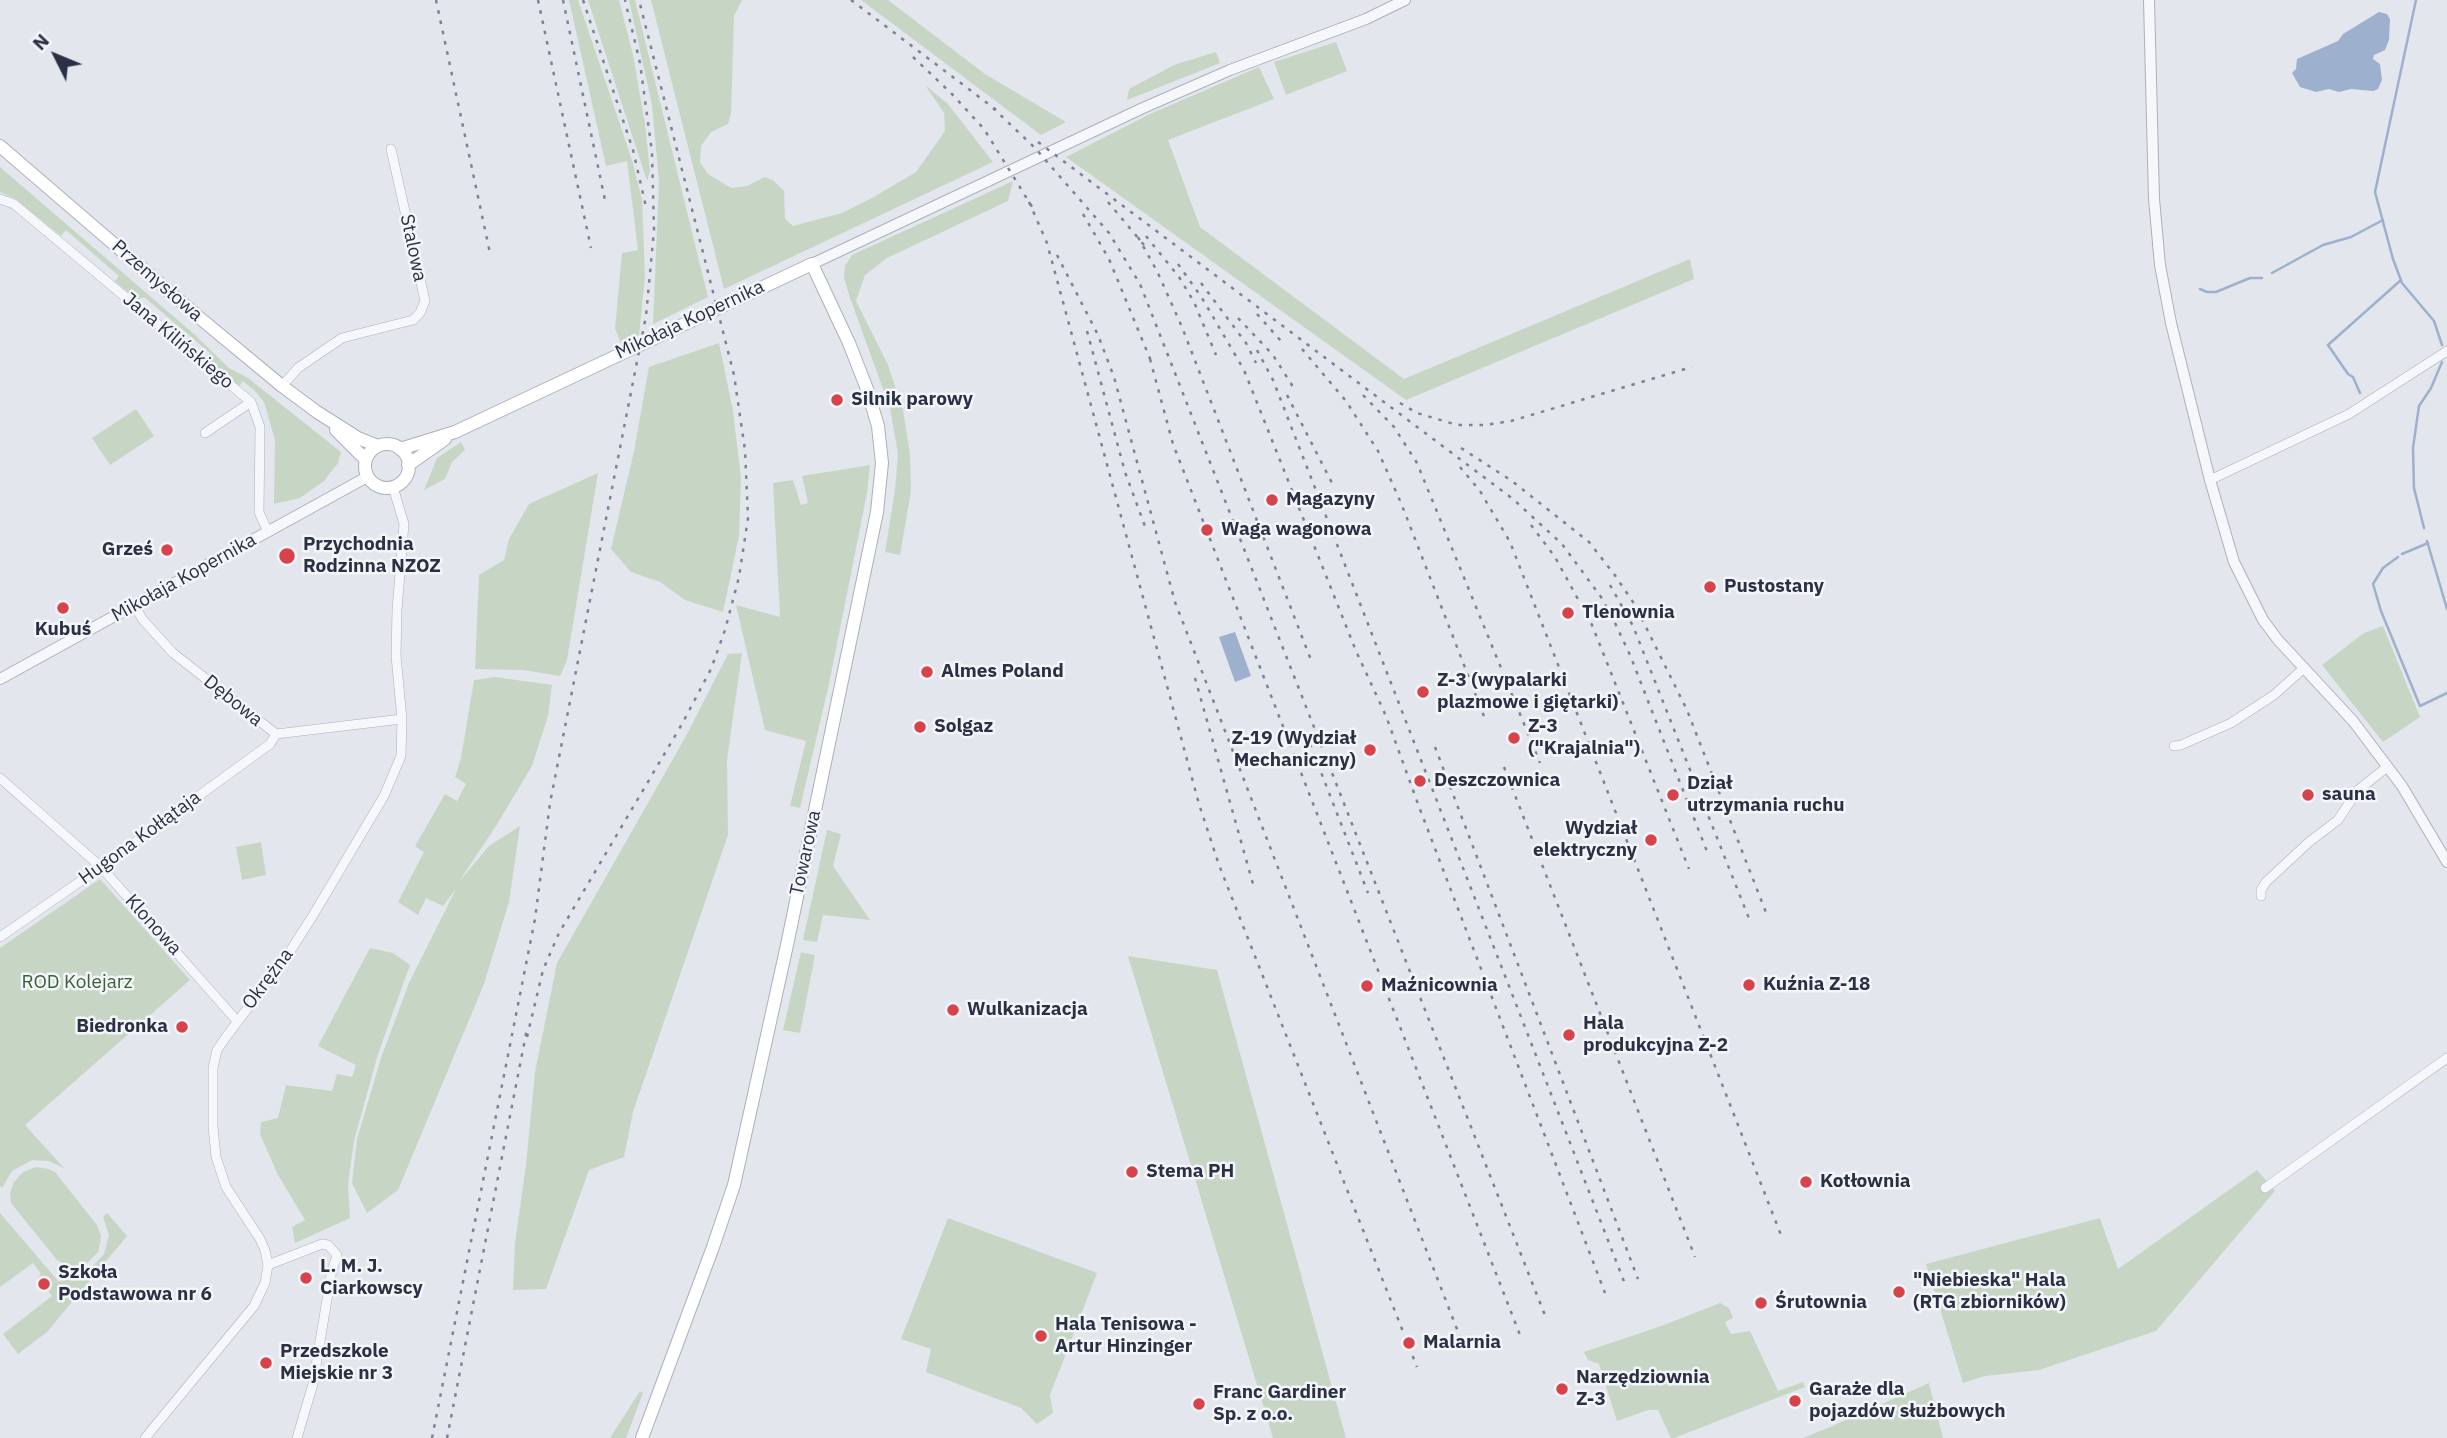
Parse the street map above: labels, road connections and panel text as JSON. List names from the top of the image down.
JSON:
{
  "streets": {
    "main road": ["Przemysłowa", "Mikołaja Kopernika", "Towarowa"],
    "street": [
      "Stalowa",
      "Jana Kilińskiego",
      "Dębowa",
      "Hugona Kołłątaja",
      "Klonowa",
      "Okrężna"
    ]
  },
  "crossings": [
    ["Stalowa", "Przemysłowa"],
    ["Przemysłowa", "Mikołaja Kopernika"],
    ["Przemysłowa", "Okrężna"],
    ["Mikołaja Kopernika", "Jana Kilińskiego"],
    ["Mikołaja Kopernika", "Dębowa"],
    ["Mikołaja Kopernika", "Towarowa"],
    ["Mikołaja Kopernika", "Okrężna"],
    ["Dębowa", "Hugona Kołłątaja"],
    ["Dębowa", "Okrężna"],
    ["Hugona Kołłątaja", "Klonowa"],
    ["Klonowa", "Okrężna"]
  ],
  "parks": ["ROD Kolejarz"],
  "places": [
    "Silnik parowy",
    "Magazyny",
    "Waga wagonowa",
    "Grześ",
    "Przychodnia Rodzinna NZOZ",
    "Pustostany",
    "Kubuś",
    "Tlenownia",
    "Almes Poland",
    "Z-3 (wypalarki plazmowe i giętarki)",
    "Solgaz",
    "Z-3 (\"Krajalnia\")",
    "Z-19 (Wydział Mechaniczny)",
    "Deszczownica",
    "Dział utrzymania ruchu",
    "sauna",
    "Wydział elektryczny",
    "Kuźnia Z-18",
    "Maźnicownia",
    "Wulkanizacja",
    "Biedronka",
    "Hala produkcyjna Z-2",
    "Stema PH",
    "Kotłownia",
    "L. M. J. Ciarkowscy",
    "Szkoła Podstawowa nr 6",
    "\"Niebieska\" Hala (RTG zbiorników)",
    "Śrutownia",
    "Hala Tenisowa - Artur Hinzinger",
    "Malarnia",
    "Przedszkole Miejskie nr 3",
    "Narzędziownia Z-3",
    "Garaże dla pojazdów służbowych",
    "Franc Gardiner Sp. z o.o."
  ],
  "north": "top left"
}
